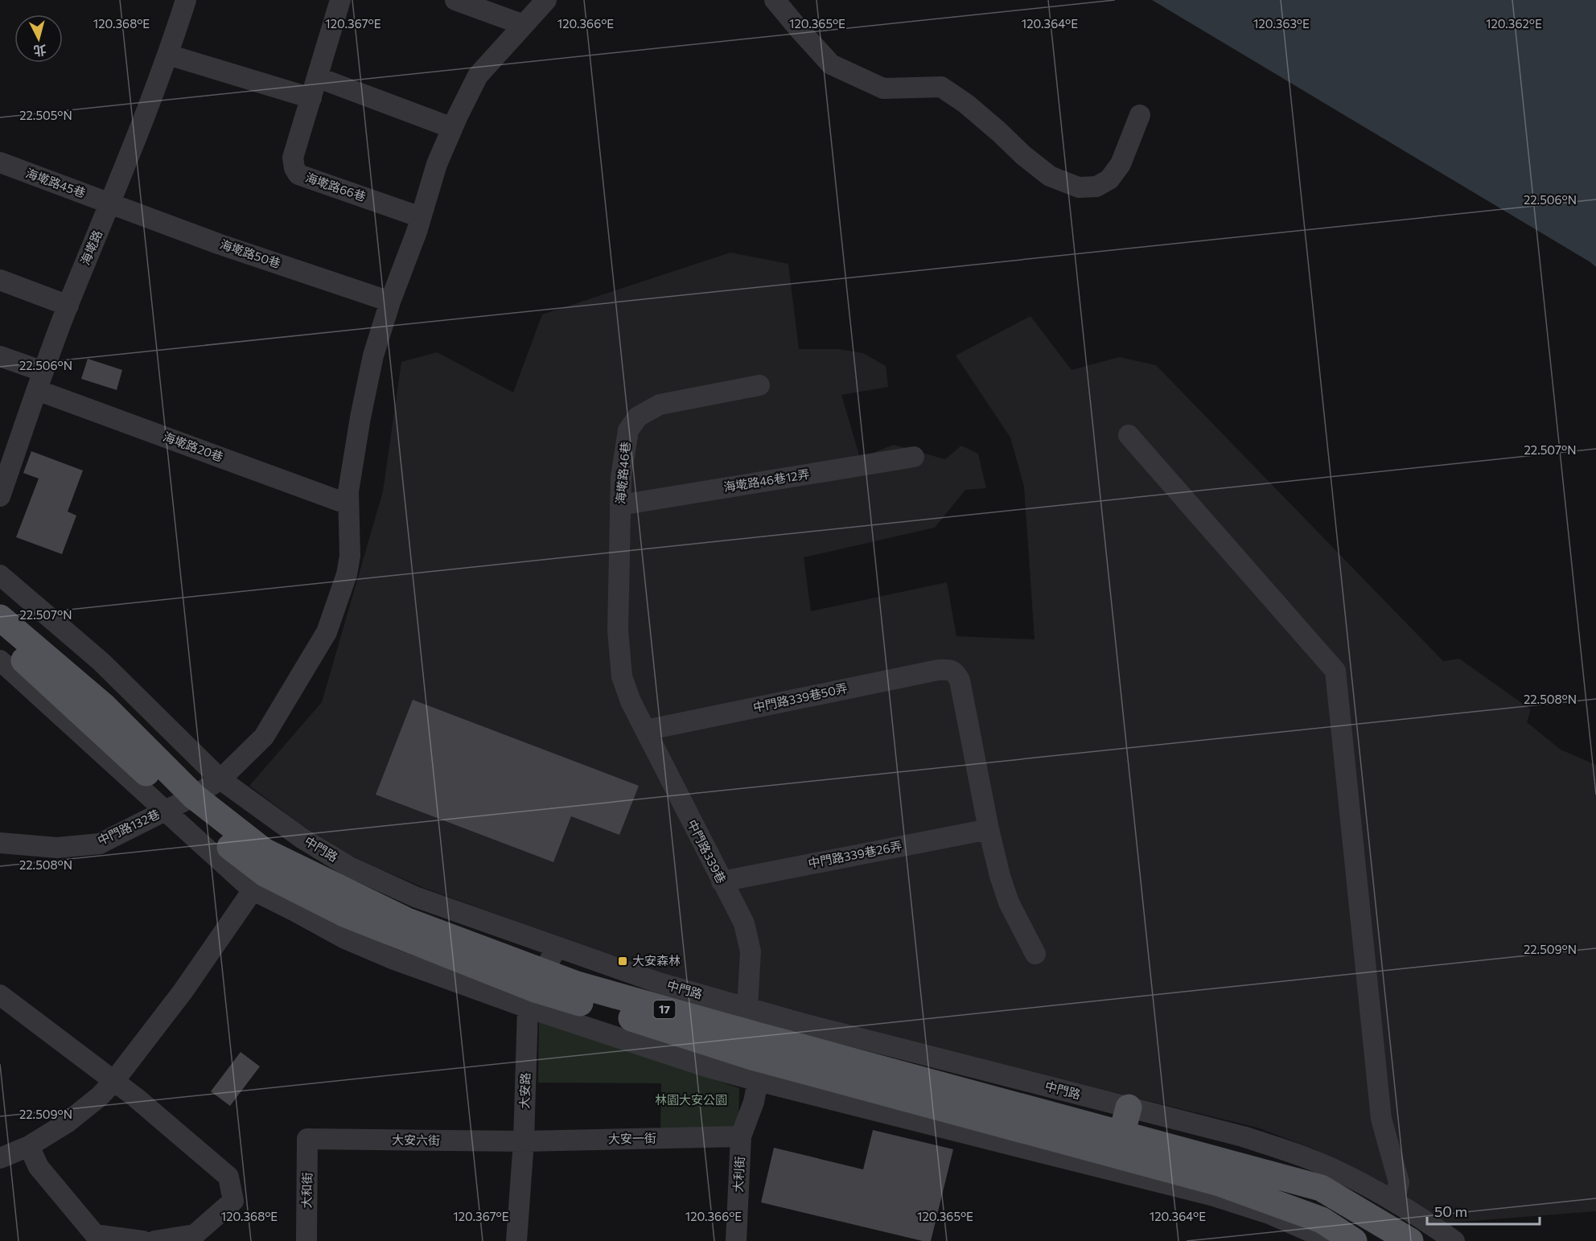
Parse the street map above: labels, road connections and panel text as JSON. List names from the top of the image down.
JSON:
{
  "streets": {
    "main road": ["中門路", "17"],
    "street": [
      "海墘路45巷",
      "海墘路66巷",
      "海墘路",
      "海墘路50巷",
      "海墘路20巷",
      "海墘路46巷",
      "海墘路46巷12弄",
      "中門路339巷50弄",
      "中門路132巷",
      "中門路339巷",
      "中門路339巷26弄",
      "大安路",
      "大安一街",
      "大安六街",
      "大利街",
      "大和街"
    ]
  },
  "crossings": [
    ["海墘路45巷", "海墘路"],
    ["海墘路45巷", "海墘路50巷"],
    ["海墘路66巷", "中門路132巷"],
    ["海墘路", "海墘路50巷"],
    ["海墘路", "海墘路20巷"],
    ["海墘路50巷", "中門路132巷"],
    ["海墘路20巷", "中門路132巷"],
    ["海墘路46巷", "海墘路46巷12弄"],
    ["海墘路46巷", "中門路339巷"],
    ["中門路339巷50弄", "中門路339巷"],
    ["中門路339巷50弄", "中門路339巷26弄"],
    ["中門路132巷", "中門路"],
    ["中門路", "中門路339巷"],
    ["中門路", "大安路"],
    ["中門路", "大利街"],
    ["中門路339巷", "中門路339巷26弄"],
    ["中門路339巷", "大利街"],
    ["大安路", "大安一街"],
    ["大安路", "大安六街"],
    ["大安一街", "大安六街"],
    ["大安一街", "大利街"],
    ["大安六街", "大和街"]
  ],
  "parks": ["林園大安公園"],
  "places": {
    "transit": ["大安森林"]
  },
  "scale_bar": "50 m",
  "north": "bottom",
  "coordinates": [
    "120.368°E",
    "120.367°E",
    "120.366°E",
    "120.365°E",
    "120.364°E",
    "120.363°E",
    "120.362°E",
    "22.505°N",
    "22.506°N",
    "22.507°N",
    "22.508°N",
    "22.509°N"
  ]
}
